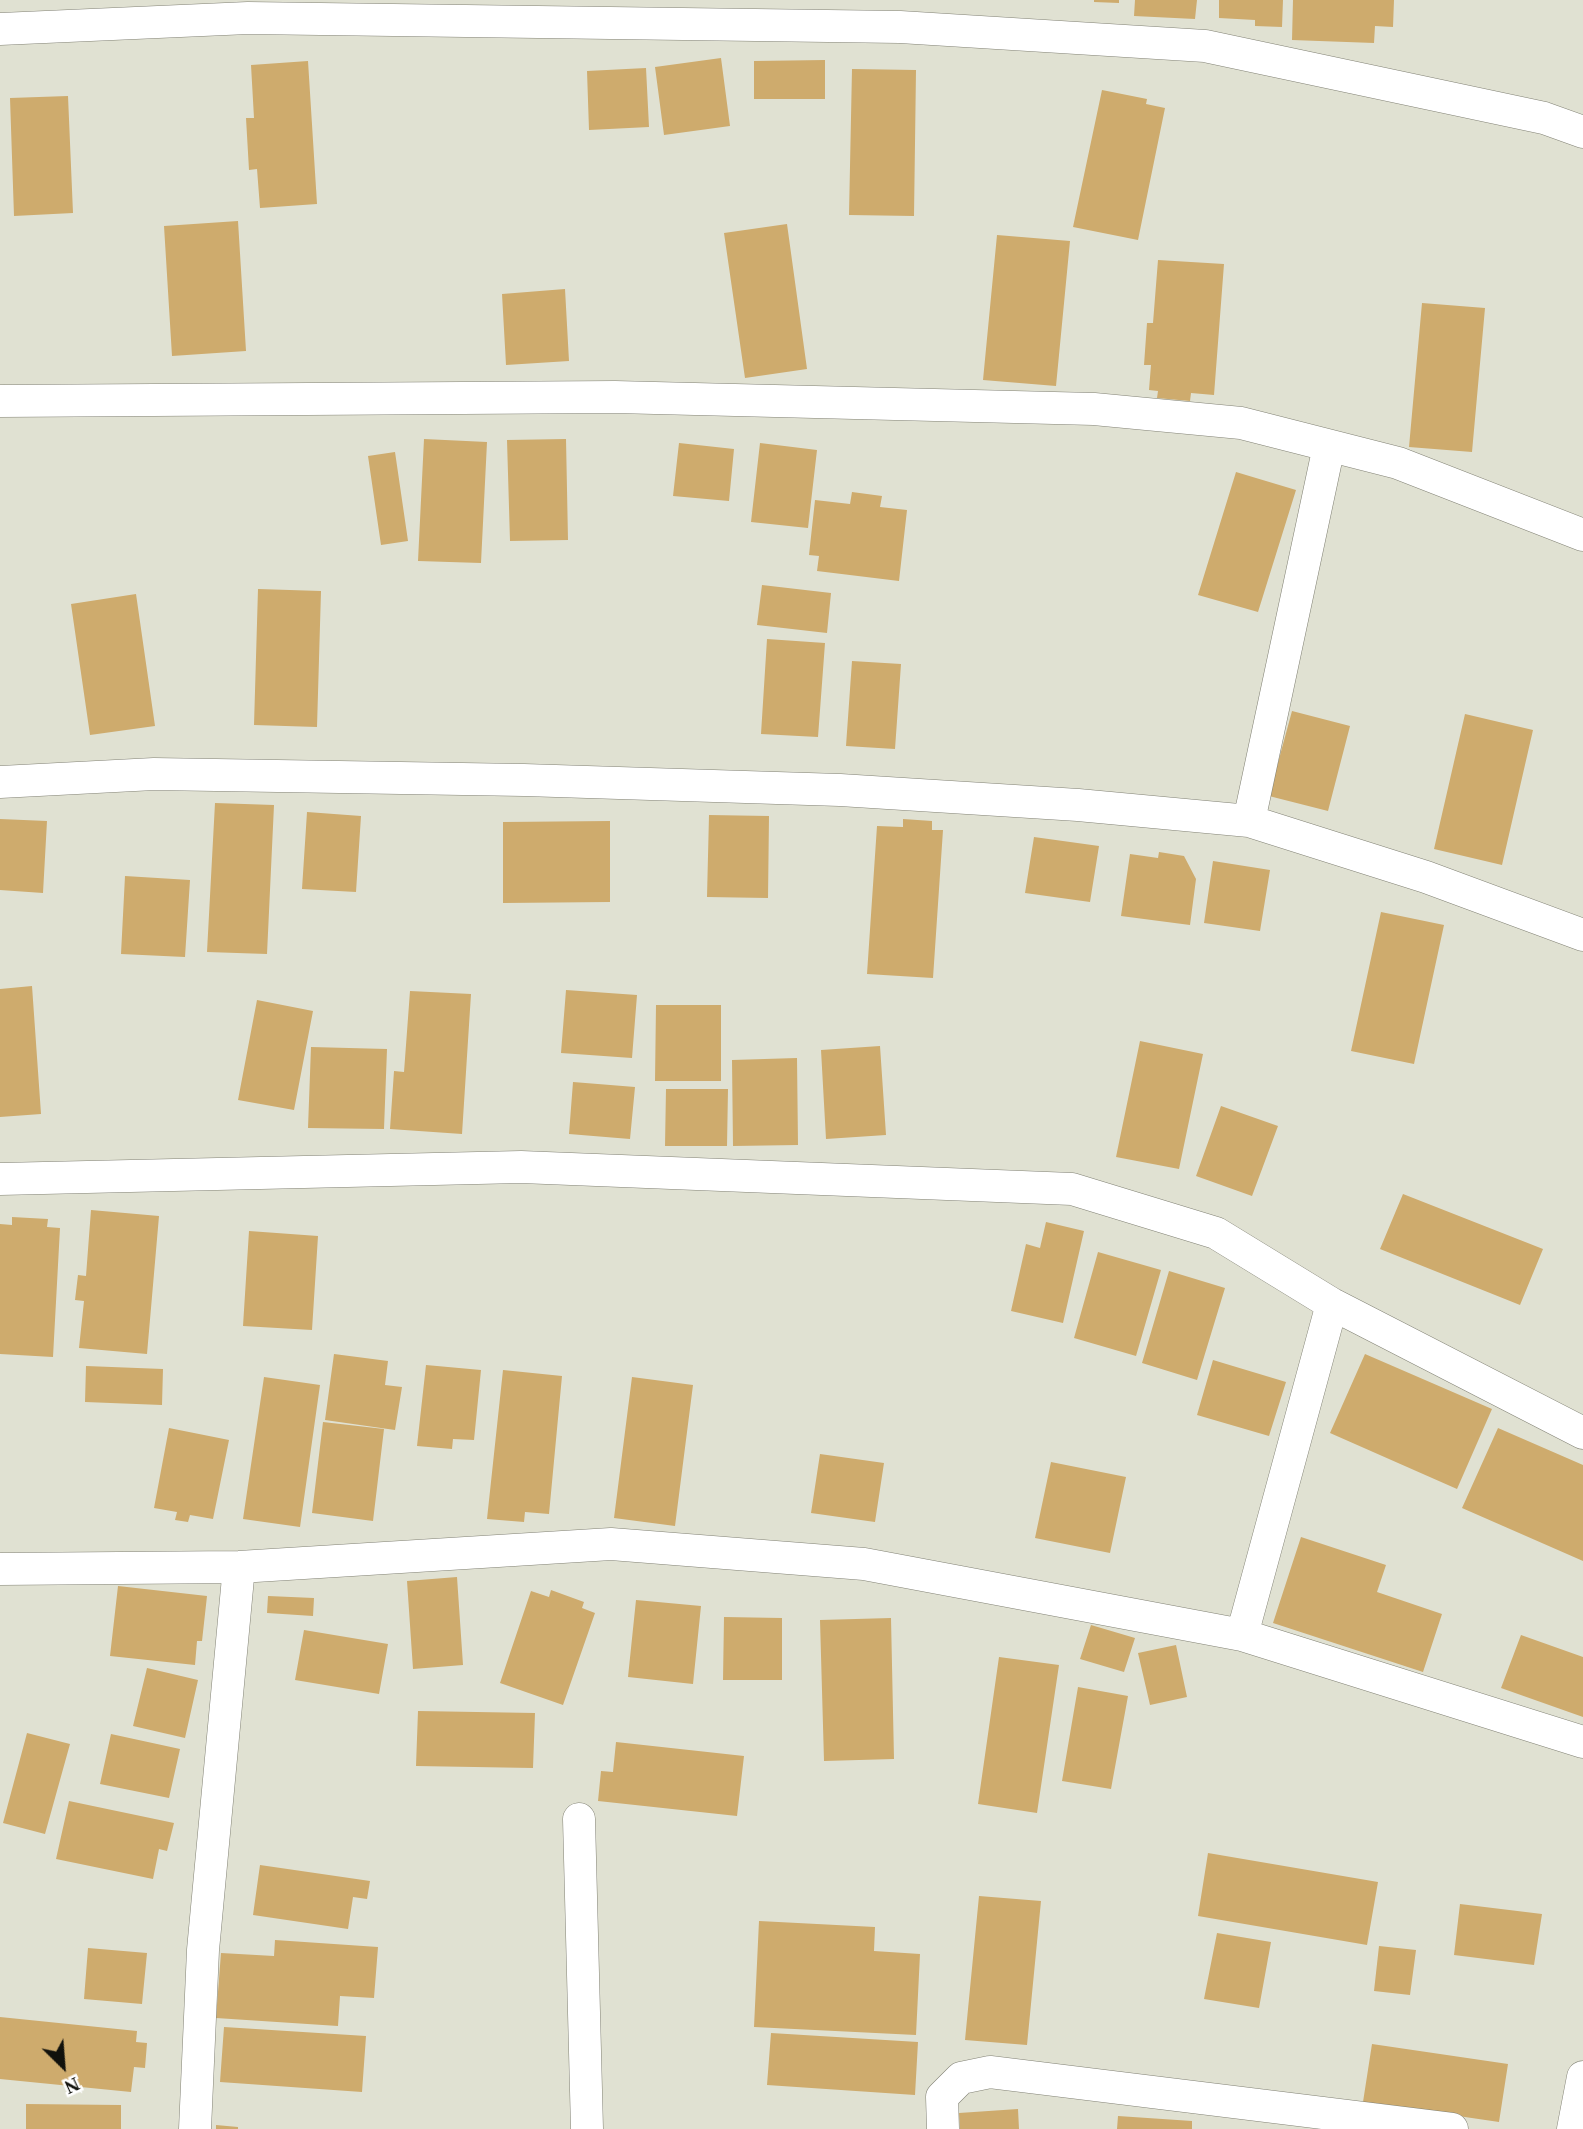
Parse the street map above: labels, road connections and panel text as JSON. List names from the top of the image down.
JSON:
{
  "north": "bottom right"
}
